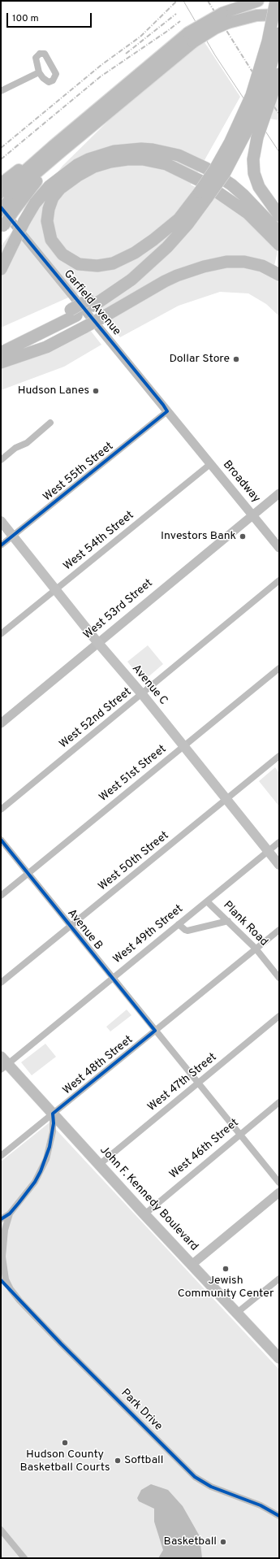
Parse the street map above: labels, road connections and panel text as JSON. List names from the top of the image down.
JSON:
{
  "streets": {
    "main road": ["Avenue C", "John F. Kennedy Boulevard"],
    "street": [
      "Garfield Avenue",
      "West 55th Street",
      "Broadway",
      "West 54th Street",
      "West 53rd Street",
      "West 52nd Street",
      "West 51st Street",
      "West 50th Street",
      "Plank Road",
      "Avenue B",
      "West 49th Street",
      "West 48th Street",
      "West 47th Street",
      "West 46th Street",
      "Park Drive"
    ]
  },
  "crossings": [
    ["Garfield Avenue", "West 55th Street"],
    ["Garfield Avenue", "Broadway"],
    ["West 55th Street", "Avenue C"],
    ["Broadway", "West 54th Street"],
    ["Broadway", "West 53rd Street"],
    ["West 54th Street", "Avenue C"],
    ["West 53rd Street", "Avenue C"],
    ["Avenue C", "West 52nd Street"],
    ["Avenue C", "West 51st Street"],
    ["Avenue C", "West 50th Street"],
    ["Avenue C", "West 49th Street"],
    ["West 51st Street", "Avenue B"],
    ["West 50th Street", "Avenue B"],
    ["Plank Road", "West 49th Street"],
    ["Plank Road", "West 48th Street"],
    ["Avenue B", "West 49th Street"],
    ["Avenue B", "West 48th Street"],
    ["Avenue B", "West 47th Street"],
    ["Avenue B", "West 46th Street"],
    ["West 49th Street", "John F. Kennedy Boulevard"],
    ["West 48th Street", "John F. Kennedy Boulevard"],
    ["West 48th Street", "Park Drive"],
    ["West 47th Street", "John F. Kennedy Boulevard"],
    ["West 46th Street", "John F. Kennedy Boulevard"],
    ["John F. Kennedy Boulevard", "Park Drive"]
  ],
  "places": [
    "Dollar Store",
    "Hudson Lanes",
    "Investors Bank",
    "Jewish Community Center",
    "Hudson County Basketball Courts",
    "Softball",
    "Basketball"
  ],
  "scale_bar": "100 m"
}
